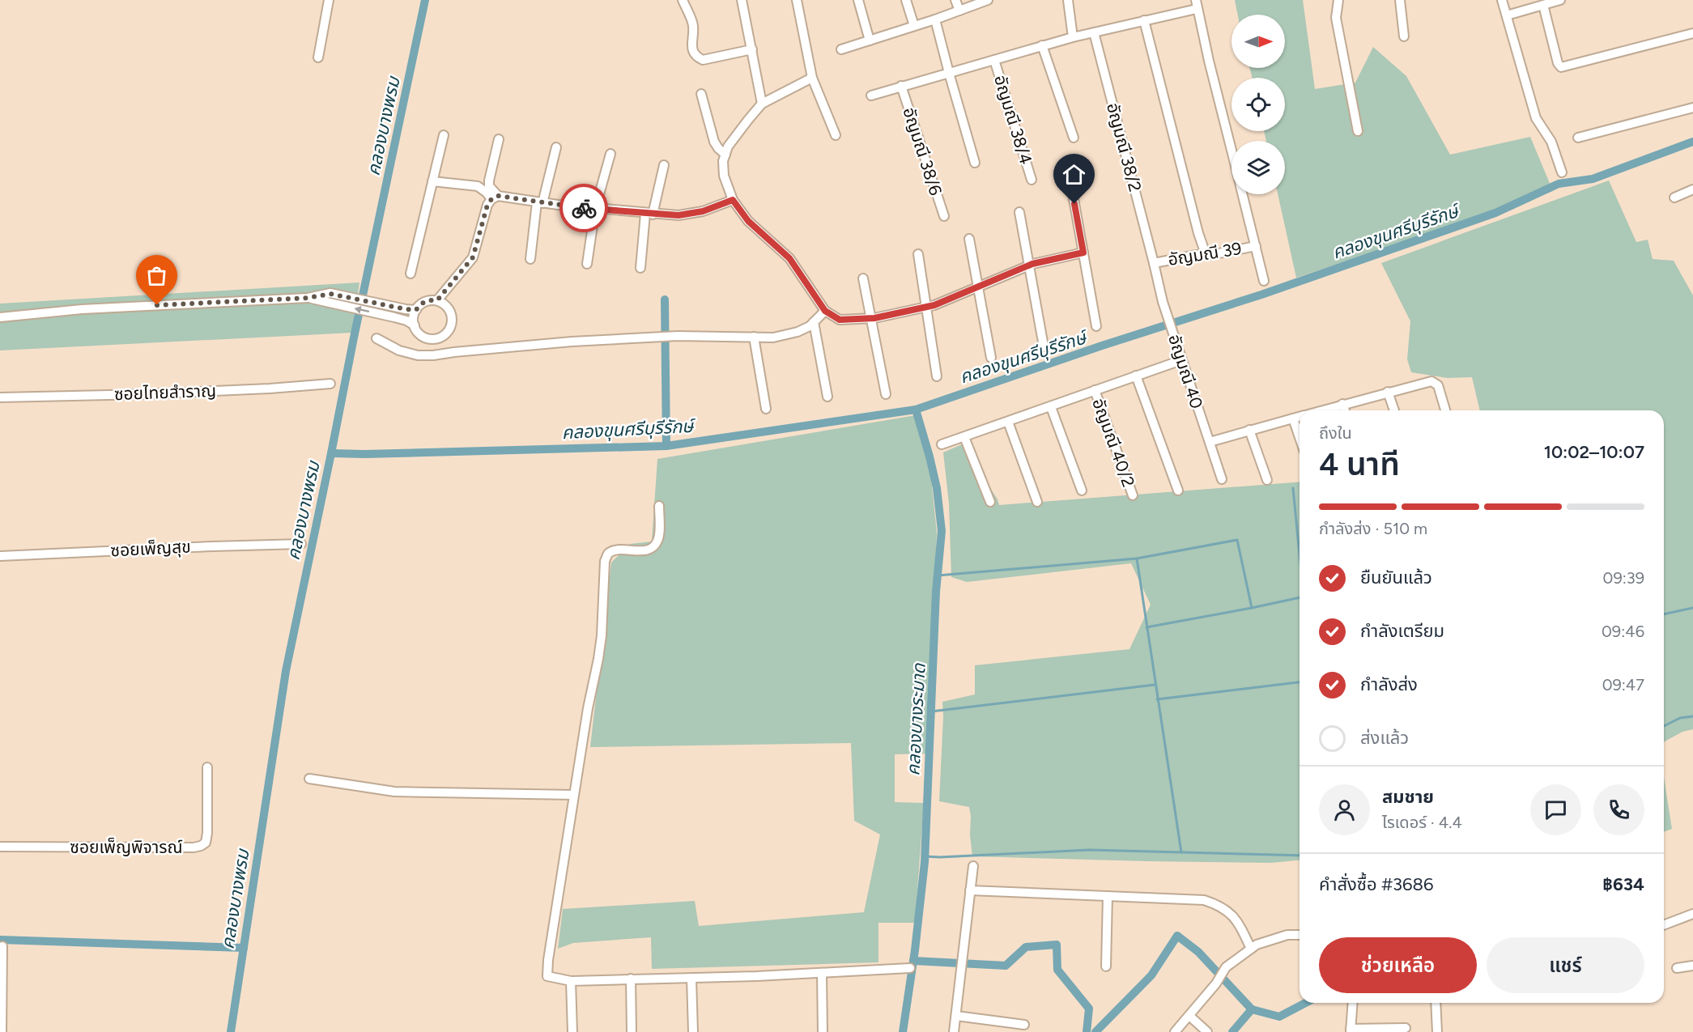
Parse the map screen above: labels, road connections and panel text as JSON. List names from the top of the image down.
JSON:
{
  "streets": {
    "street": [
      "อัญมณี 38/4",
      "อัญมณี 38/2",
      "อัญมณี 38/6",
      "อัญมณี 39",
      "อัญมณี 40",
      "ซอยไทยสำราญ",
      "อัญมณี 40/2",
      "ซอยเพ็ญสุข",
      "ซอยเพ็ญพิจารณ์"
    ]
  },
  "crossings": [
    ["อัญมณี 38/2", "อัญมณี 39"],
    ["อัญมณี 38/2", "อัญมณี 40"],
    ["อัญมณี 39", "อัญมณี 40"]
  ],
  "water": ["คลองบางพรม", "คลองขุนศรีบุรีรักษ์", "คลองบางระมาด"],
  "north": "right",
  "page": {
    "heading": ["4 นาที", "ถึงใน", "10:02–10:07"],
    "panel": [
      "สมชาย",
      "ไรเดอร์ · 4.4",
      "คำสั่งซื้อ #3686",
      "฿634"
    ],
    "bar": "กำลังส่ง · 510 m",
    "list": [
      ["ยืนยันแล้ว", "09:39"],
      ["กำลังเตรียม", "09:46"],
      ["กำลังส่ง", "09:47"],
      "ส่งแล้ว"
    ],
    "buttons": ["ช่วยเหลือ", "แชร์"]
  }
}
